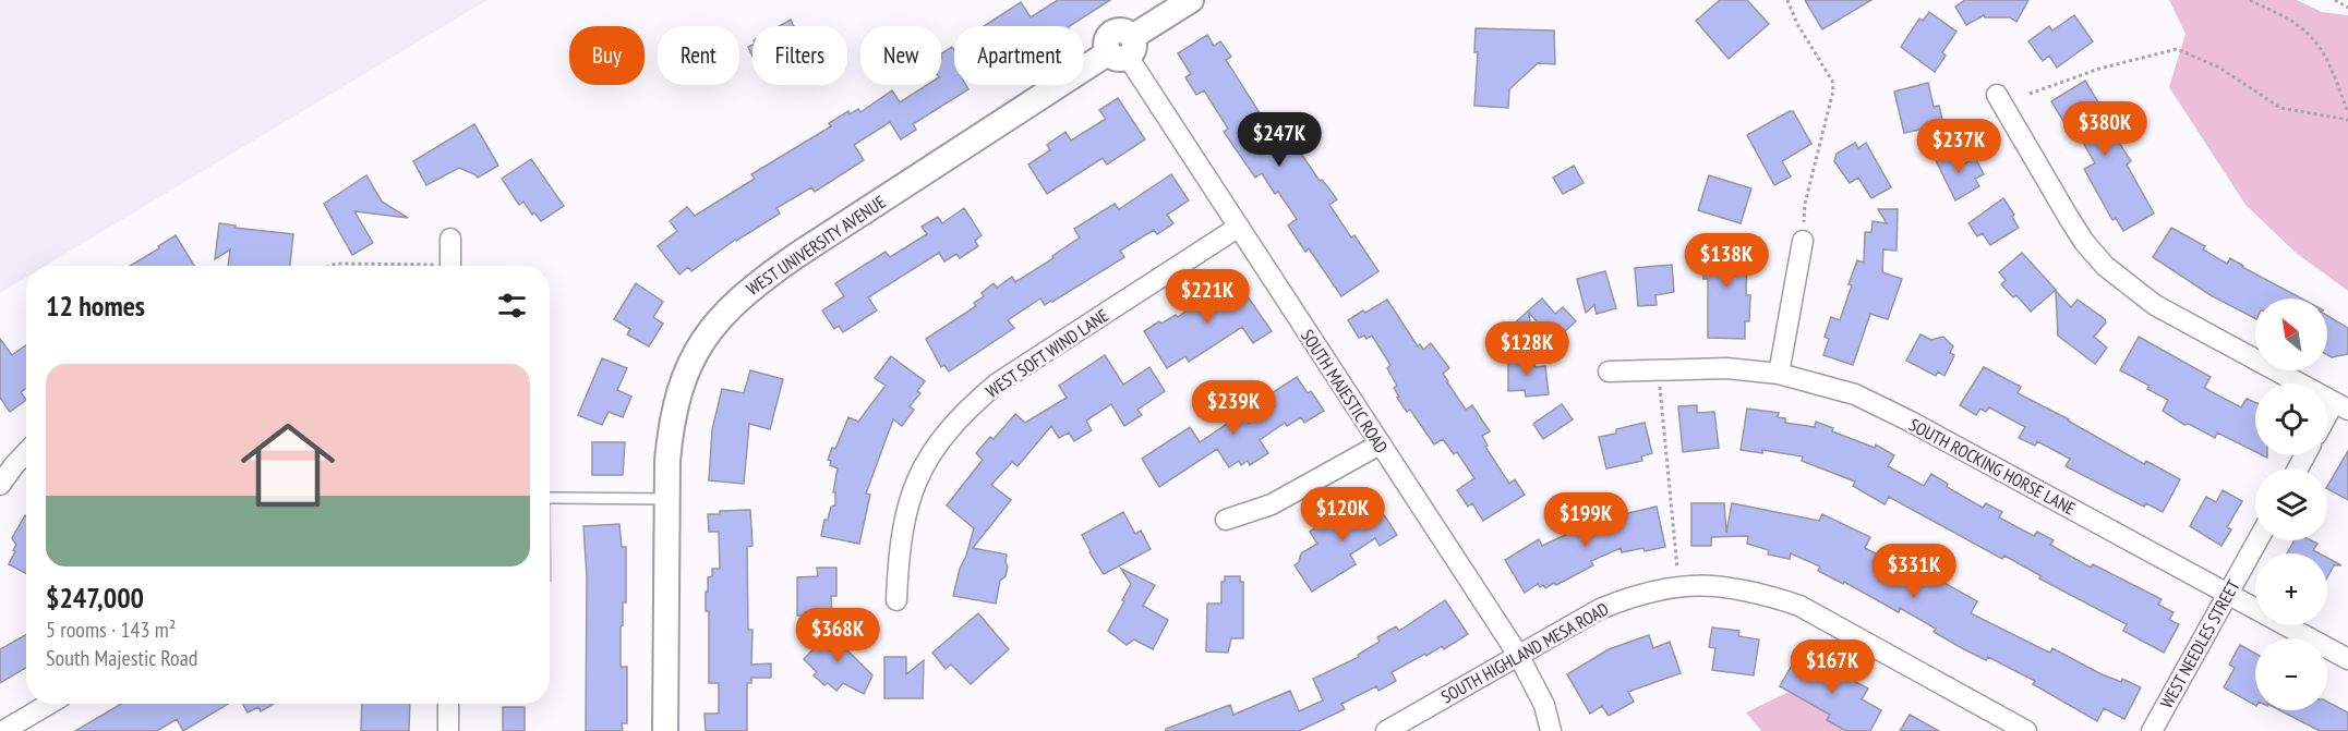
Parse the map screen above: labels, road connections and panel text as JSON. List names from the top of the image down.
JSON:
{
  "streets": {
    "street": [
      "WEST UNIVERSITY AVENUE",
      "WEST SOFT WIND LANE",
      "SOUTH MAJESTIC ROAD",
      "SOUTH ROCKING HORSE LANE",
      "WEST NEEDLES STREET",
      "SOUTH HIGHLAND MESA ROAD"
    ]
  },
  "crossings": [
    ["WEST UNIVERSITY AVENUE", "SOUTH MAJESTIC ROAD"],
    ["WEST SOFT WIND LANE", "SOUTH MAJESTIC ROAD"],
    ["SOUTH MAJESTIC ROAD", "SOUTH HIGHLAND MESA ROAD"],
    ["SOUTH ROCKING HORSE LANE", "WEST NEEDLES STREET"]
  ],
  "north": "top left",
  "page": {
    "chip": [
      "Buy",
      "Rent",
      "Filters",
      "New",
      "Apartment"
    ],
    "price": [
      "$380K",
      "$247K",
      "$237K",
      "$138K",
      "$221K",
      "$128K",
      "$239K",
      "$120K",
      "$199K",
      "$331K",
      "$368K",
      "$167K"
    ],
    "heading": "12 homes",
    "map_buttons": ["+", "−"],
    "list": [
      {
        "name": "$247,000",
        "note": "5 rooms · 143 m² · South Majestic Road"
      }
    ]
  }
}
